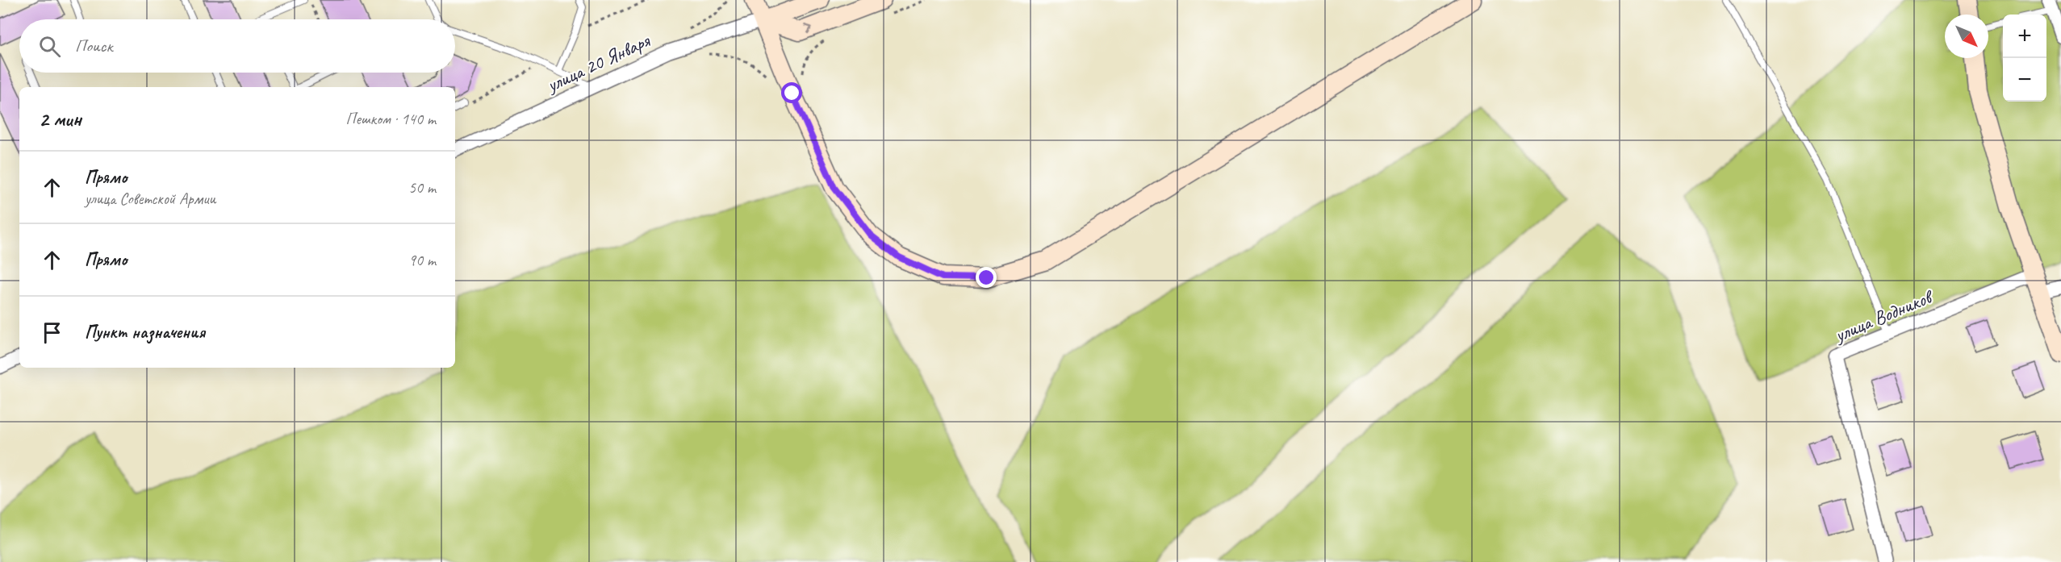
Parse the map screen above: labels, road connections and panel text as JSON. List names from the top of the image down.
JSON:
{
  "streets": {
    "street": ["улица 20 Января", "улица Водников"]
  },
  "north": "bottom right",
  "page": {
    "map_buttons": ["+", "−"],
    "search": "Поиск",
    "heading": ["2 мин", "Пешком · 140 m"],
    "list": [
      ["Прямо", "улица Советской Армии", "50 m"],
      ["Прямо", "90 m"],
      "Пункт назначения"
    ]
  }
}
